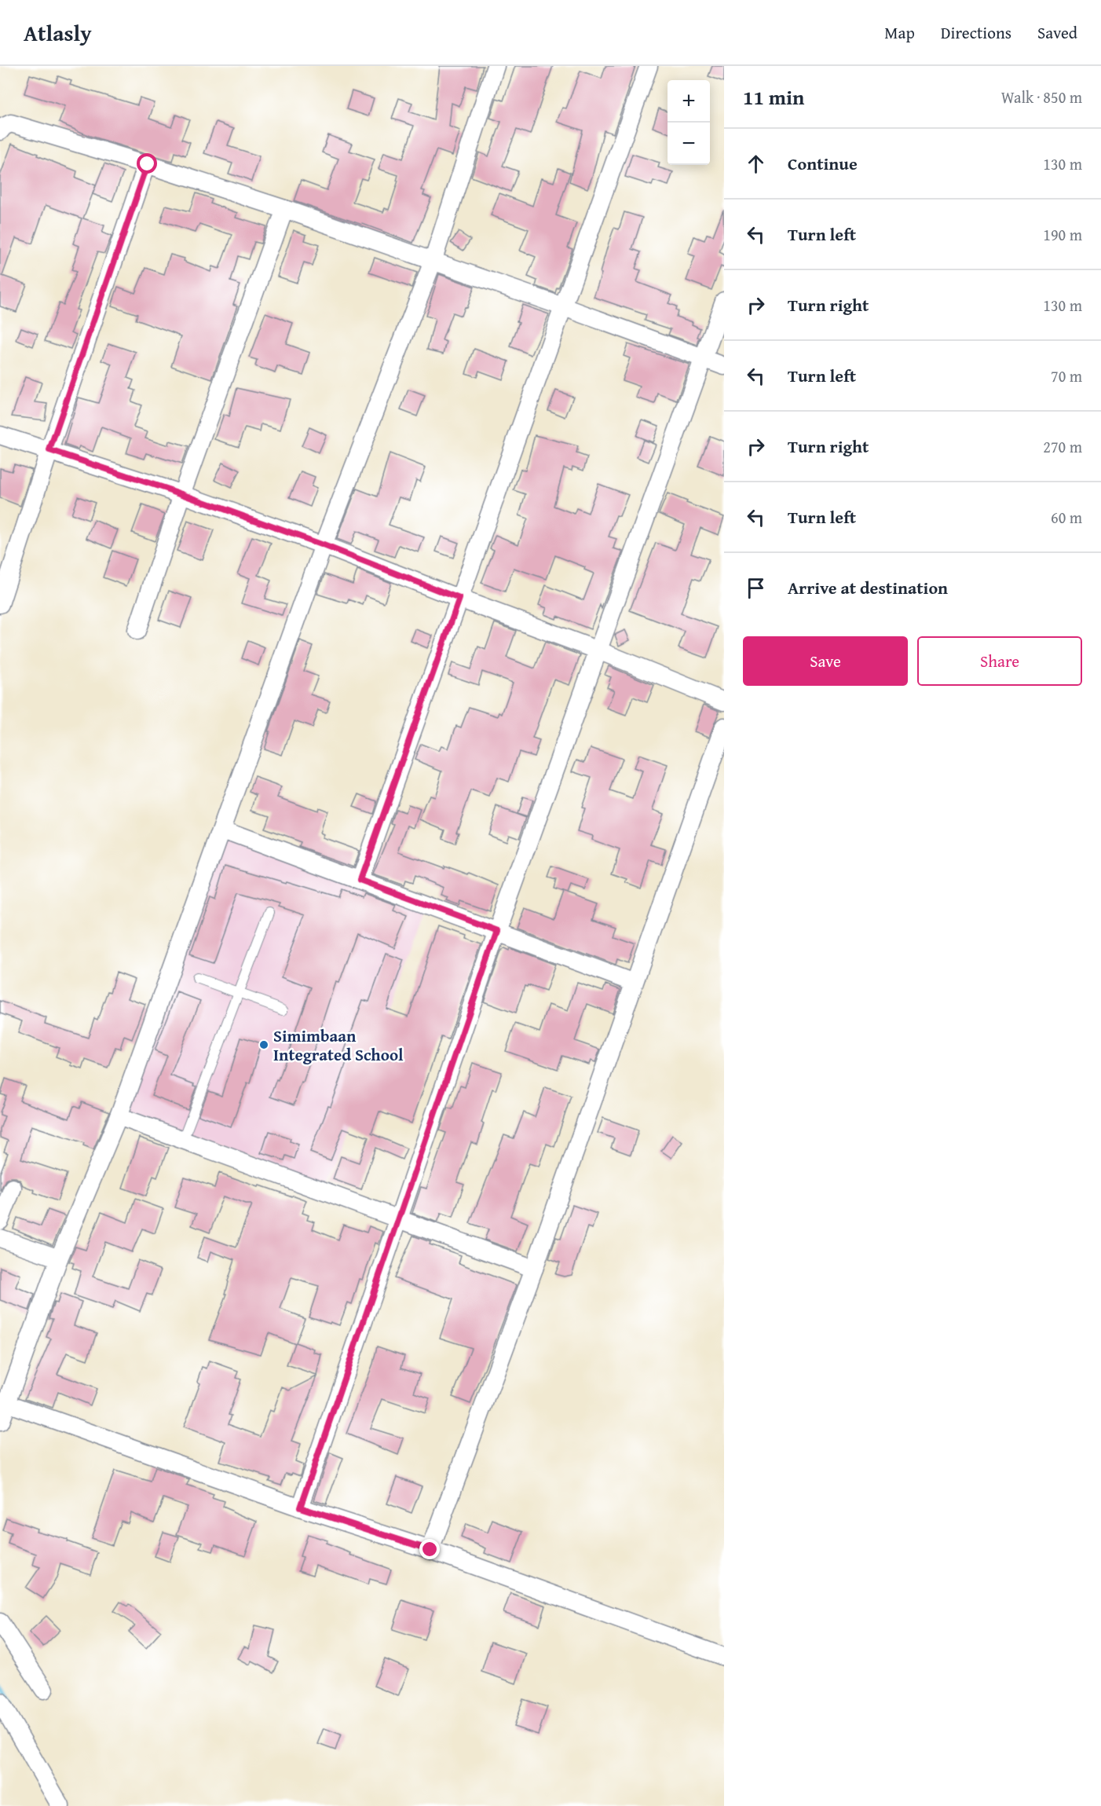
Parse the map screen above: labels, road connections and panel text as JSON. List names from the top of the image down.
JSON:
{
  "places": ["Simimbaan Integrated School"],
  "page": {
    "header": "Atlasly",
    "nav": ["Map", "Directions", "Saved"],
    "heading": ["11 min", "Walk · 850 m"],
    "map_buttons": ["+", "−"],
    "list": [
      ["Continue", "130 m"],
      ["Turn left", "190 m"],
      ["Turn right", "130 m"],
      ["Turn left", "70 m"],
      ["Turn right", "270 m"],
      ["Turn left", "60 m"],
      "Arrive at destination"
    ],
    "buttons": ["Save", "Share"]
  }
}
